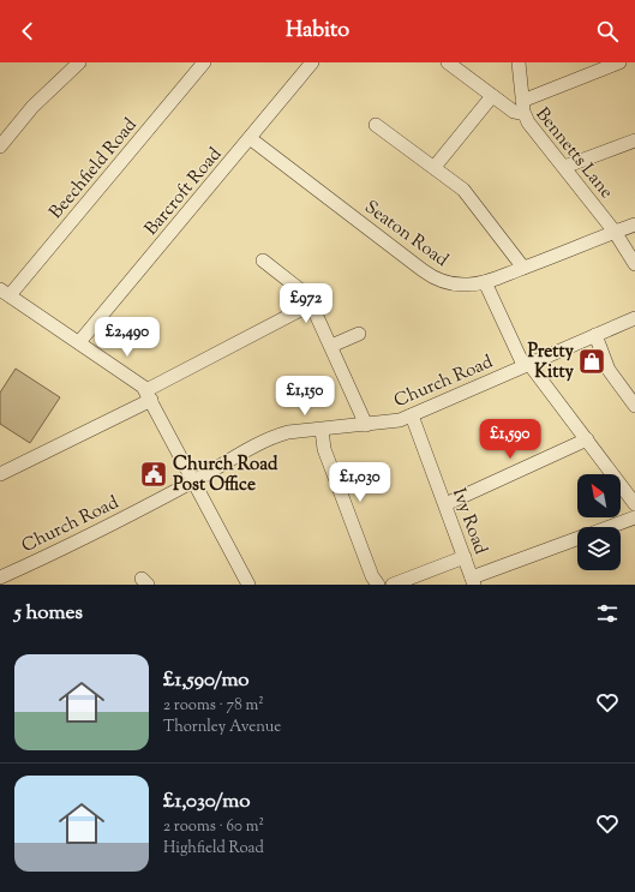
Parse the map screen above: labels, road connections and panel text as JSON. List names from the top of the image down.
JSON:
{
  "streets": {
    "street": [
      "Bennetts Lane",
      "Beechfield Road",
      "Barcroft Road",
      "Seaton Road",
      "Church Road",
      "Ivy Road"
    ]
  },
  "crossings": [
    ["Bennetts Lane", "Seaton Road"],
    ["Barcroft Road", "Seaton Road"],
    ["Church Road", "Ivy Road"]
  ],
  "places": {
    "shop": ["Pretty Kitty"],
    "public building": ["Church Road Post Office"]
  },
  "north": "top left",
  "page": {
    "header": "Habito",
    "price": [
      "£972",
      "£2,490",
      "£1,150",
      "£1,590",
      "£1,030"
    ],
    "heading": "5 homes",
    "list": [
      {
        "name": "£1,590/mo",
        "note": "2 rooms · 78 m² · Thornley Avenue"
      },
      {
        "name": "£1,030/mo",
        "note": "2 rooms · 60 m² · Highfield Road"
      }
    ]
  }
}
